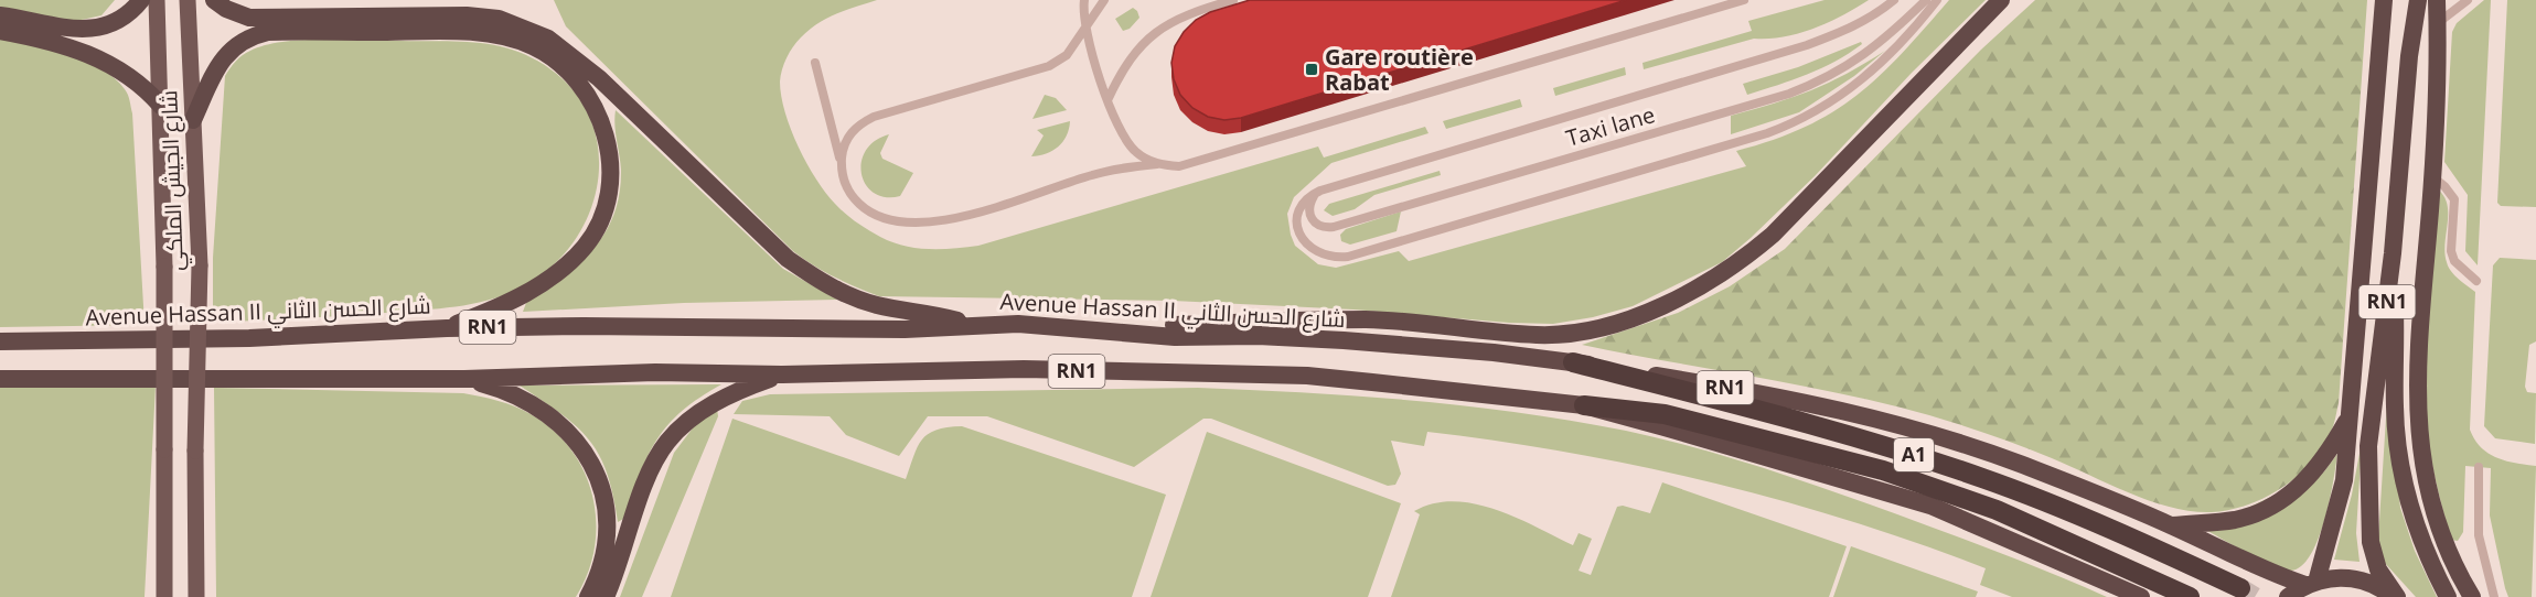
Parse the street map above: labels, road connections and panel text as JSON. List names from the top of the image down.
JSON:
{
  "streets": {
    "highway": ["RN1", "Avenue Hassan II شارع الحسن الثاني", "A1"],
    "main road": ["شارع الجيش الملكي"],
    "lane": ["Taxi lane"]
  },
  "crossings": [
    ["RN1", "Avenue Hassan II شارع الحسن الثاني"],
    ["RN1", "A1"],
    ["Avenue Hassan II شارع الحسن الثاني", "A1"]
  ],
  "places": {
    "transit": ["Gare routière Rabat"]
  }
}
